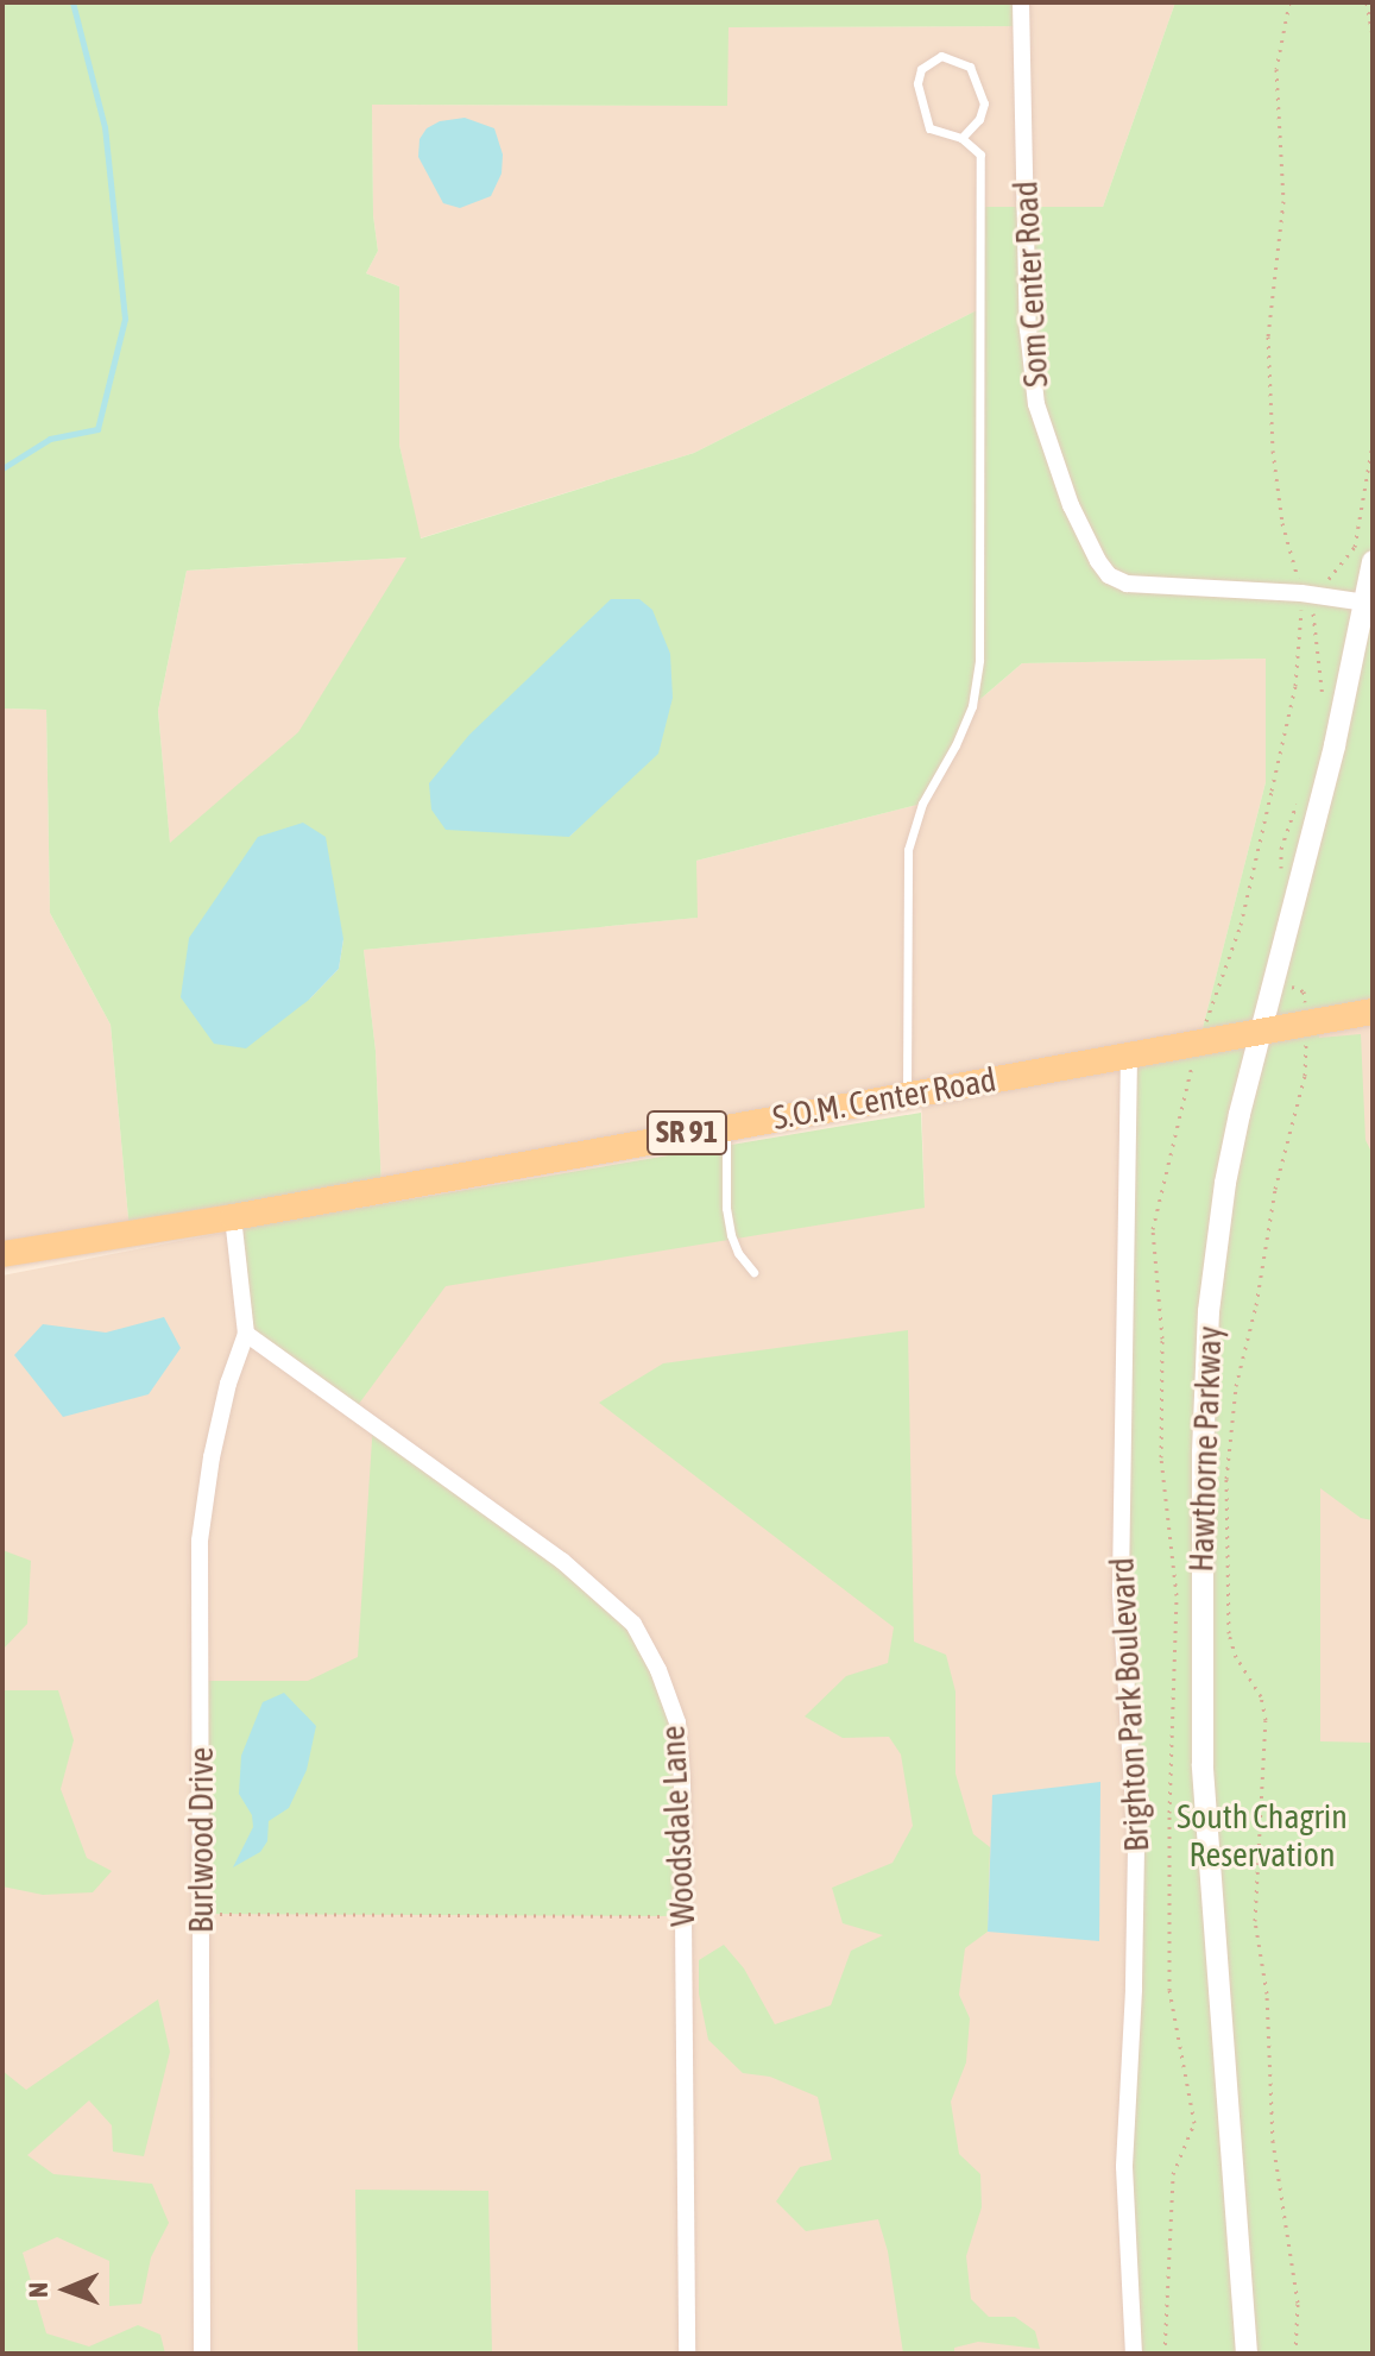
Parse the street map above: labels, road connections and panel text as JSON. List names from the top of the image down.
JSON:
{
  "streets": {
    "main road": ["S.O.M. Center Road", "SR 91"],
    "street": [
      "Som Center Road",
      "Hawthorne Parkway",
      "Brighton Park Boulevard",
      "Woodsdale Lane",
      "Burlwood Drive"
    ]
  },
  "crossings": [
    ["Som Center Road", "Hawthorne Parkway"],
    ["S.O.M. Center Road", "Hawthorne Parkway"],
    ["S.O.M. Center Road", "Brighton Park Boulevard"],
    ["Woodsdale Lane", "Burlwood Drive"]
  ],
  "parks": ["South Chagrin Reservation"],
  "north": "left"
}
